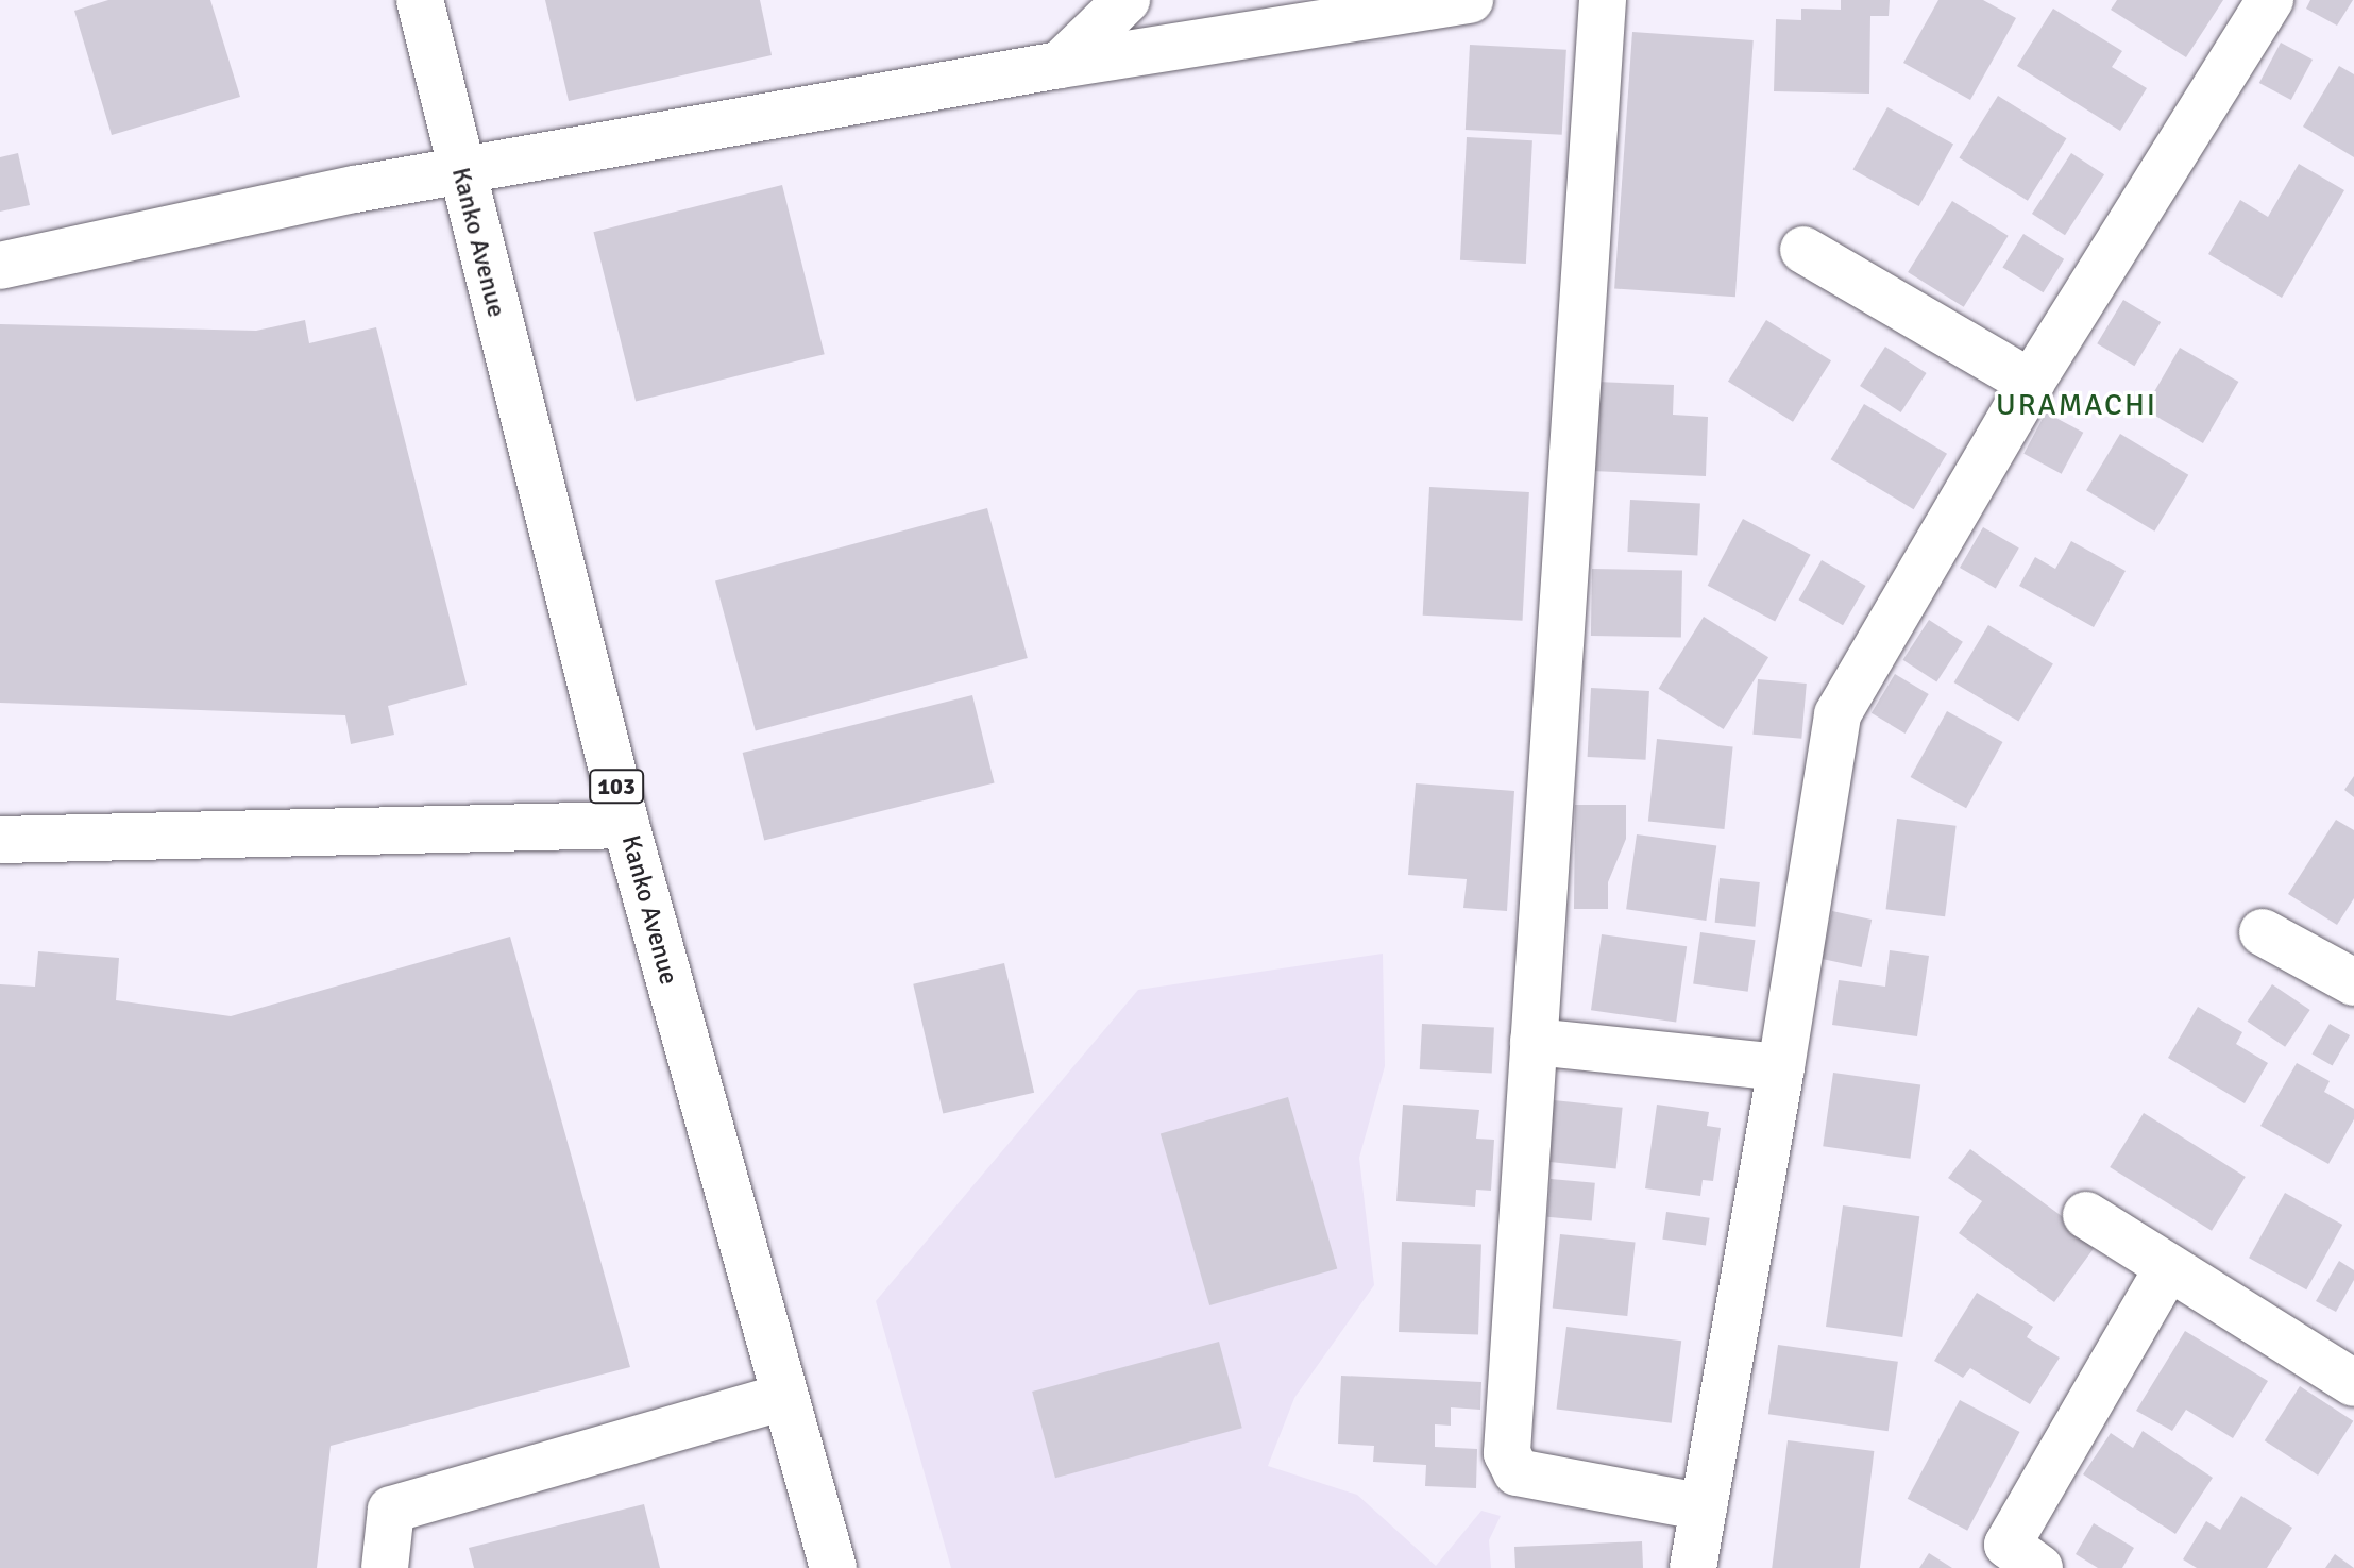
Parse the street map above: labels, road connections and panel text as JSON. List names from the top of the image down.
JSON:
{
  "streets": {
    "main road": ["Kanko Avenue", "103"]
  },
  "districts": ["URAMACHI"]
}
